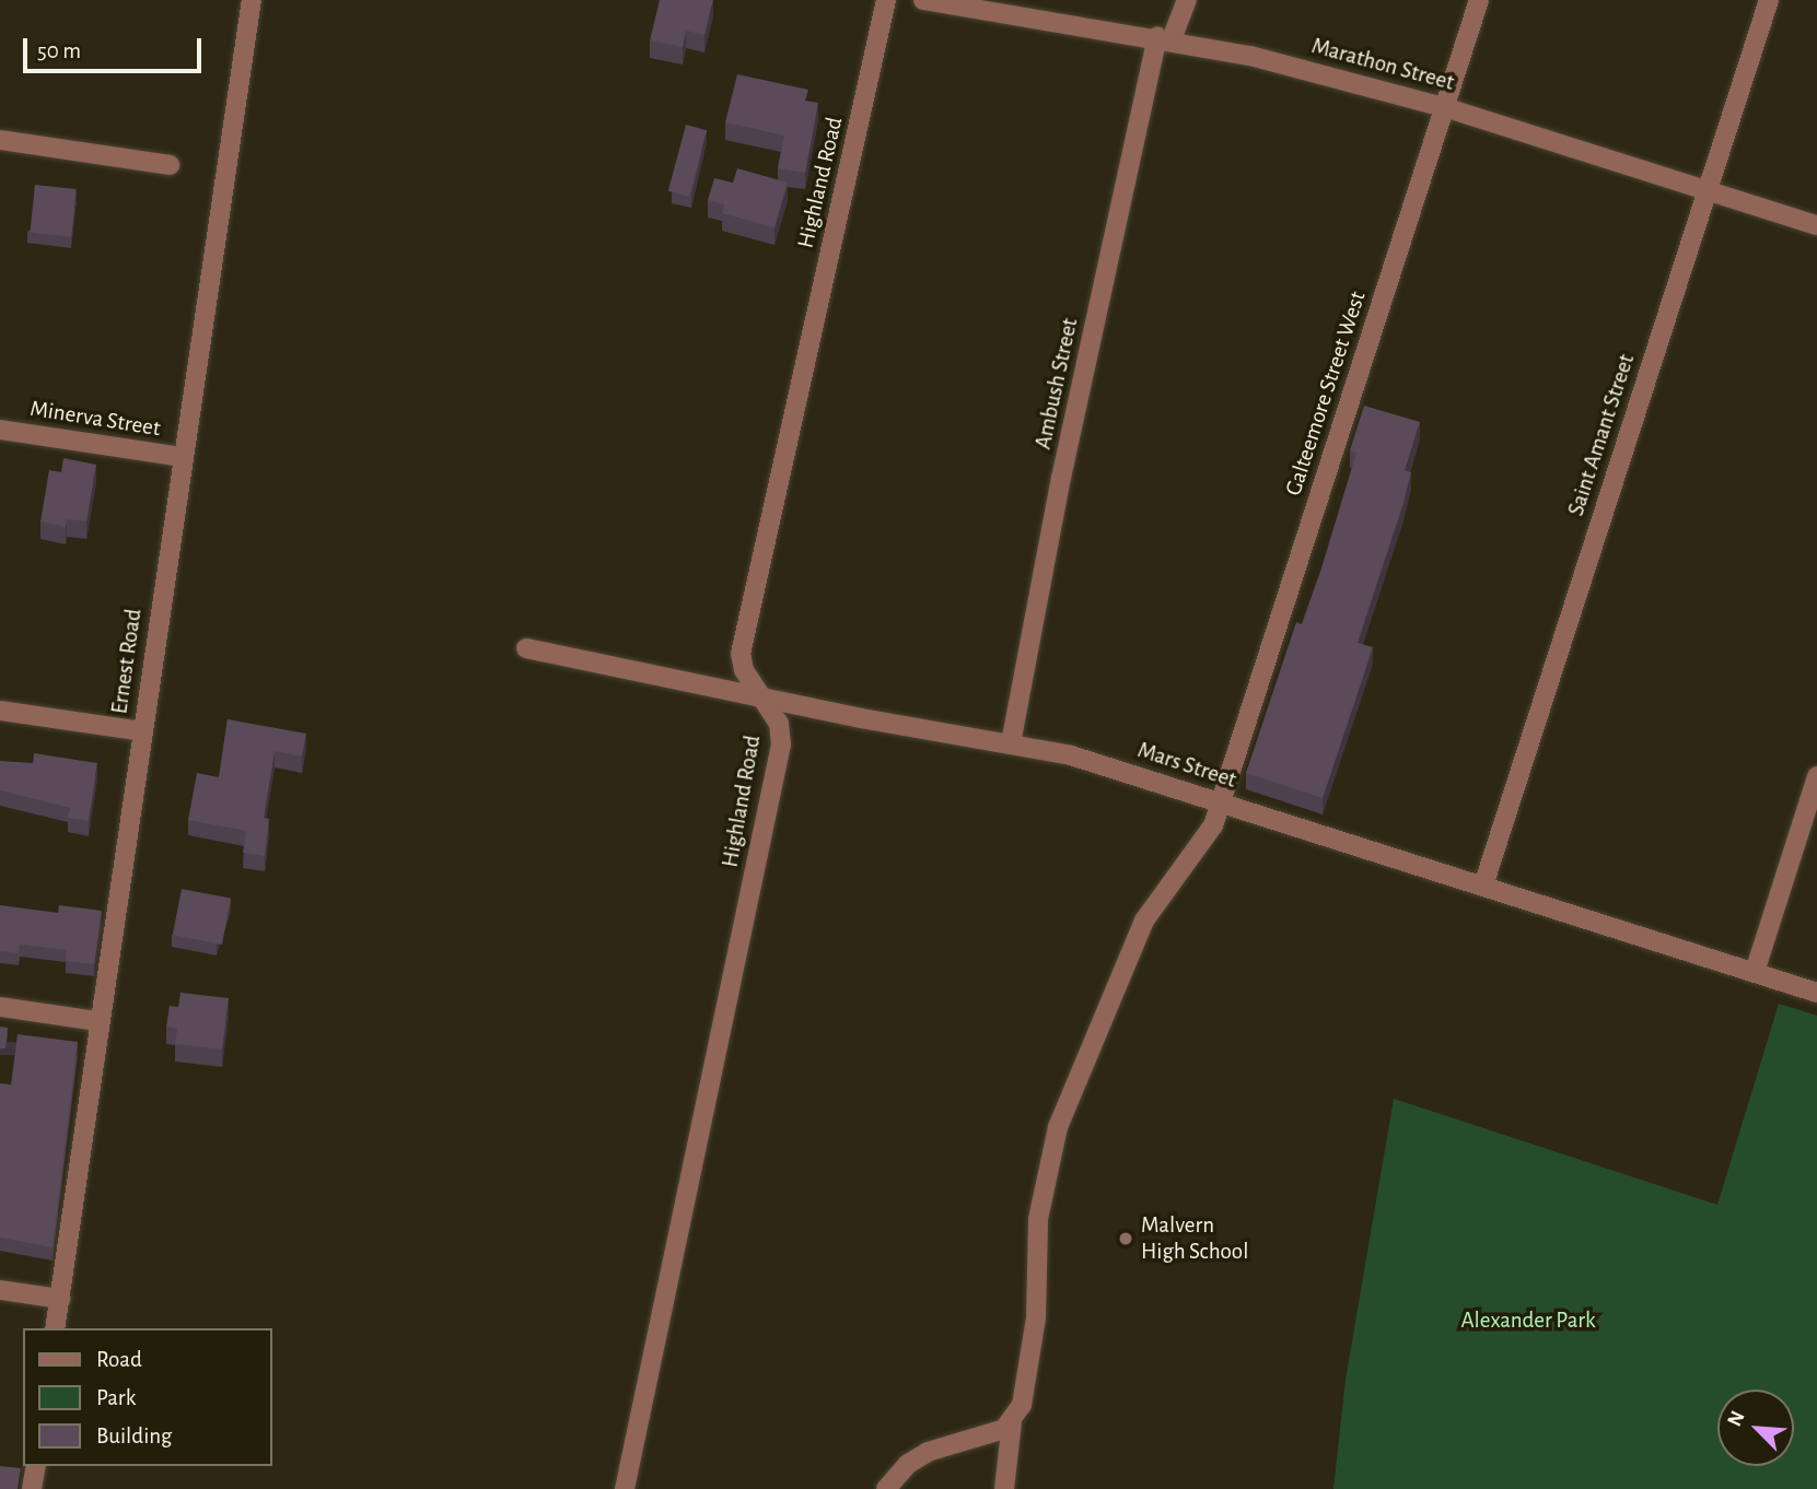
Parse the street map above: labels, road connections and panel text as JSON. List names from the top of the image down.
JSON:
{
  "streets": {
    "street": [
      "Marathon Street",
      "Highland Road",
      "Ambush Street",
      "Galteemore Street West",
      "Minerva Street",
      "Saint Amant Street",
      "Ernest Road",
      "Mars Street"
    ]
  },
  "crossings": [
    ["Marathon Street", "Ambush Street"],
    ["Marathon Street", "Galteemore Street West"],
    ["Marathon Street", "Saint Amant Street"],
    ["Highland Road", "Mars Street"],
    ["Ambush Street", "Mars Street"],
    ["Galteemore Street West", "Mars Street"],
    ["Minerva Street", "Ernest Road"],
    ["Saint Amant Street", "Mars Street"]
  ],
  "parks": ["Alexander Park"],
  "places": ["Malvern High School"],
  "legend": ["Road", "Park", "Building"],
  "scale_bar": "50 m",
  "north": "top left"
}
